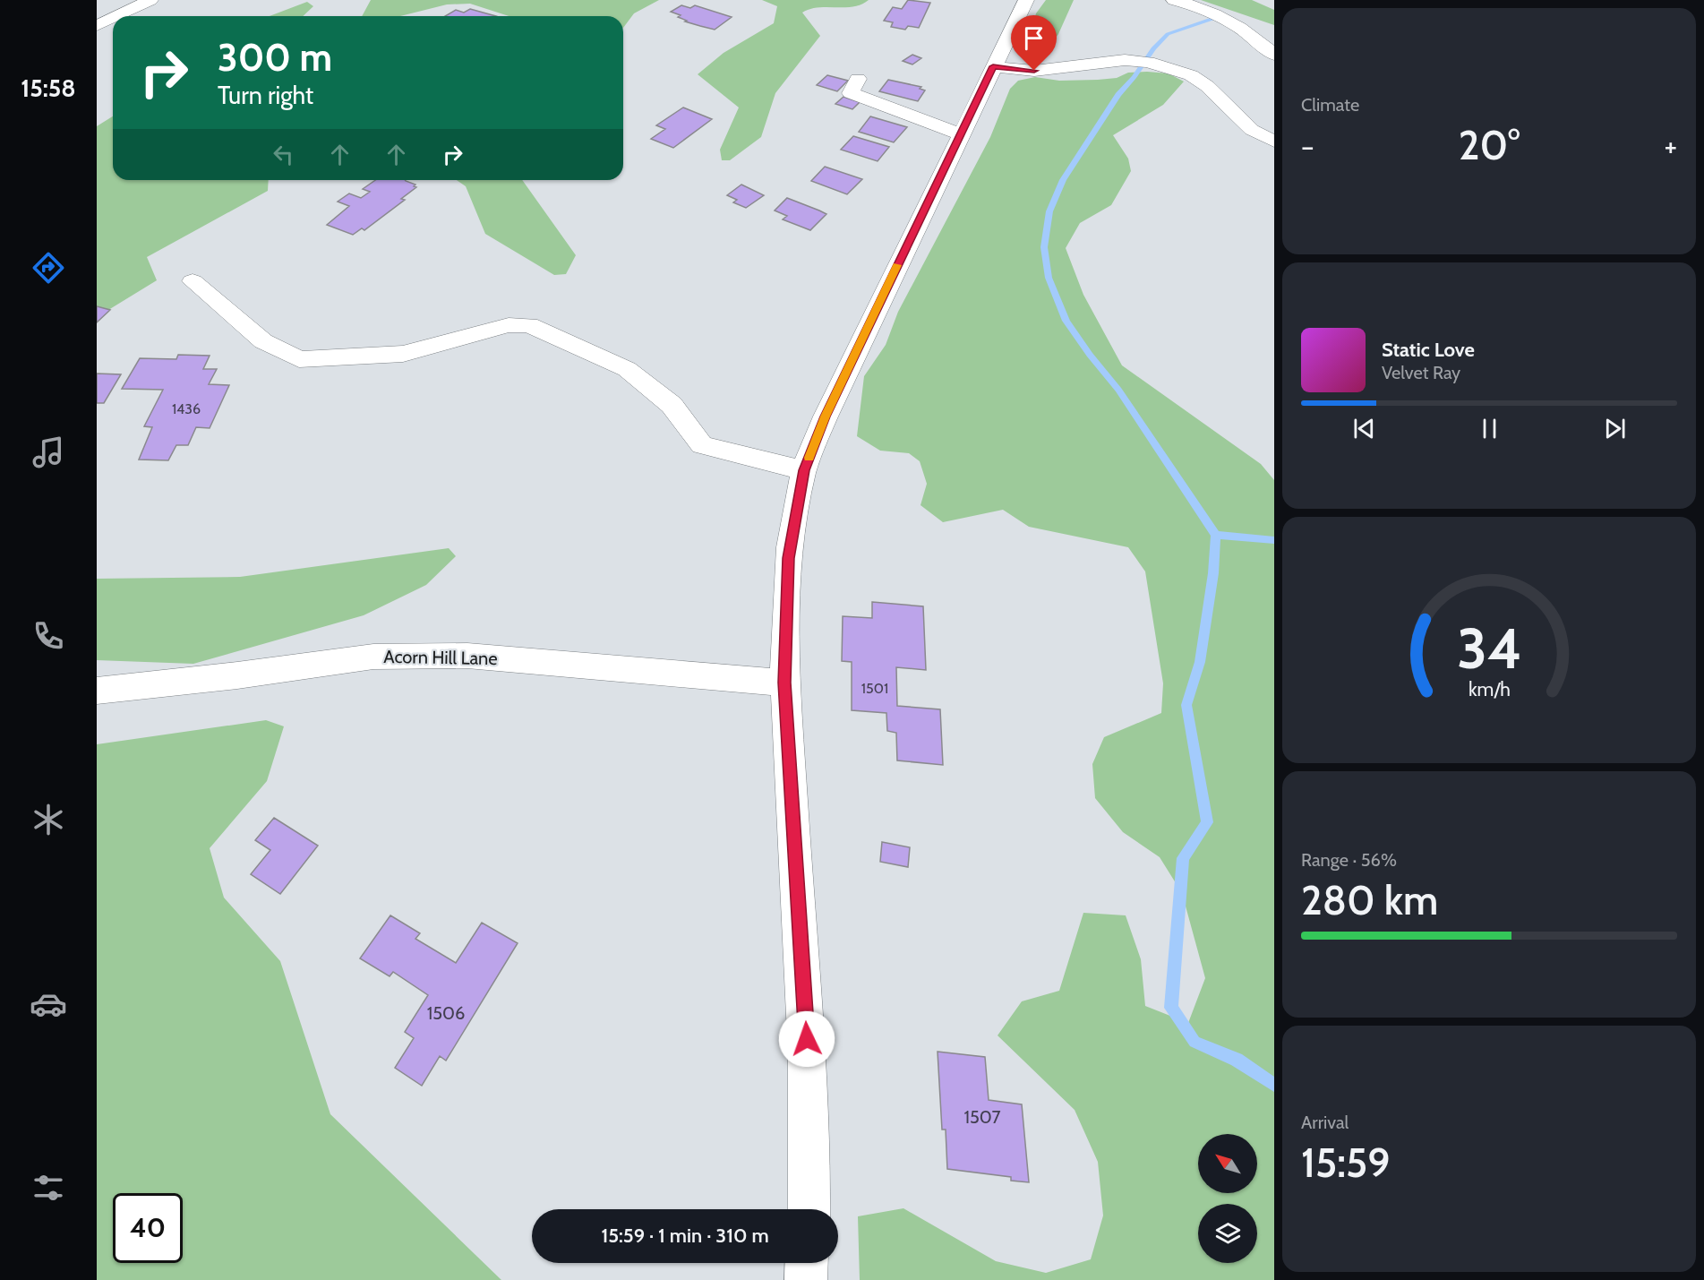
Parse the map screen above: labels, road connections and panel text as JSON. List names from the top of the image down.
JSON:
{
  "streets": {
    "street": ["Acorn Hill Lane"]
  },
  "house_numbers": [
    "1436",
    "1501",
    "1506",
    "1507"
  ],
  "north": "top left",
  "page": {
    "tabs": "15:58",
    "tile": [
      "Climate",
      ["Range · 56%", "280 km"],
      ["Arrival", "15:59"]
    ],
    "turn": ["300 m", "Turn right"],
    "heat": ["−", "20°", "+"],
    "song": ["Static Love", "Velvet Ray"],
    "limit": "40",
    "trip": "15:59 · 1 min · 310 m",
    "gauge": ["34", "km/h"]
  }
}
